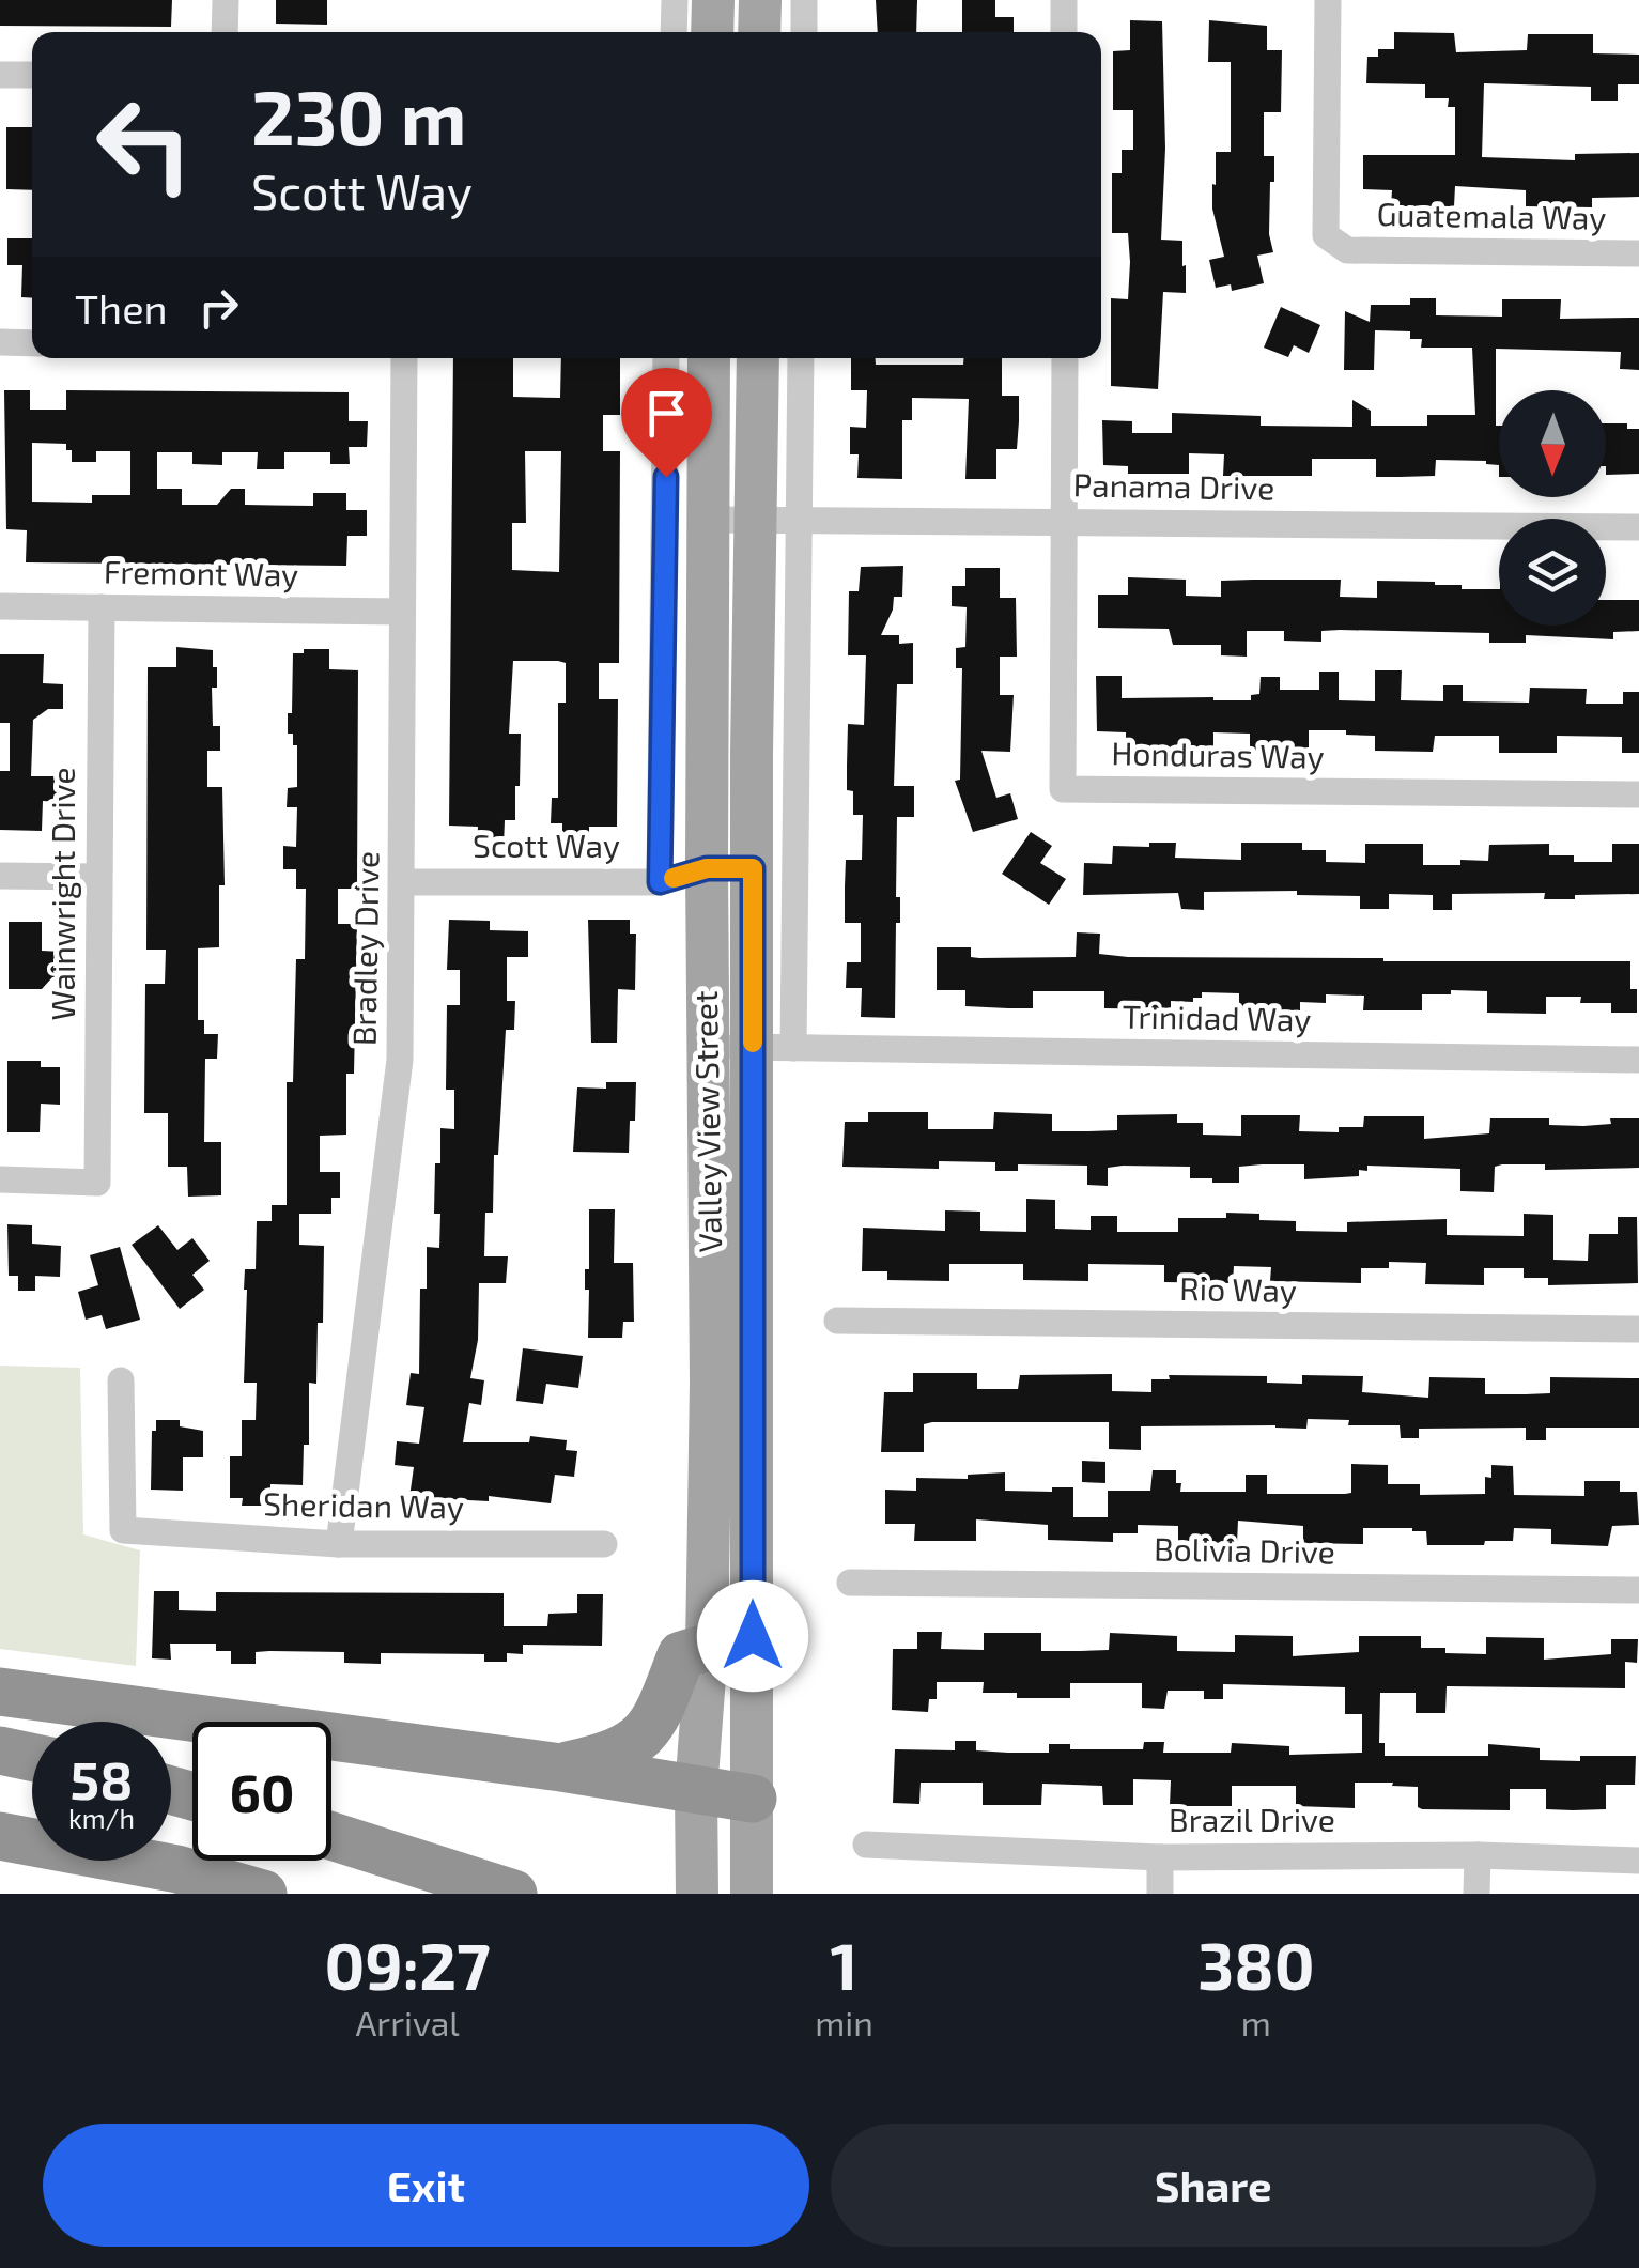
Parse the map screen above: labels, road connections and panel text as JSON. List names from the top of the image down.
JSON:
{
  "streets": {
    "main road": ["Valley View Street"],
    "street": [
      "Guatemala Way",
      "Panama Drive",
      "Fremont Way",
      "Honduras Way",
      "Scott Way",
      "Wainwright Drive",
      "Bradley Drive",
      "Trinidad Way",
      "Rio Way",
      "Sheridan Way",
      "Bolivia Drive",
      "Brazil Drive"
    ]
  },
  "crossings": [
    ["Panama Drive", "Honduras Way"],
    ["Panama Drive", "Valley View Street"],
    ["Fremont Way", "Wainwright Drive"],
    ["Fremont Way", "Bradley Drive"],
    ["Scott Way", "Bradley Drive"],
    ["Scott Way", "Valley View Street"],
    ["Bradley Drive", "Sheridan Way"],
    ["Trinidad Way", "Valley View Street"]
  ],
  "north": "bottom",
  "page": {
    "turn": ["230 m", "Scott Way"],
    "then": "Then",
    "speed": "58 km/h",
    "limit": "60",
    "eta": [
      "09:27",
      "Arrival",
      "1",
      "min",
      "380",
      "m"
    ],
    "buttons": ["Exit", "Share"]
  }
}
